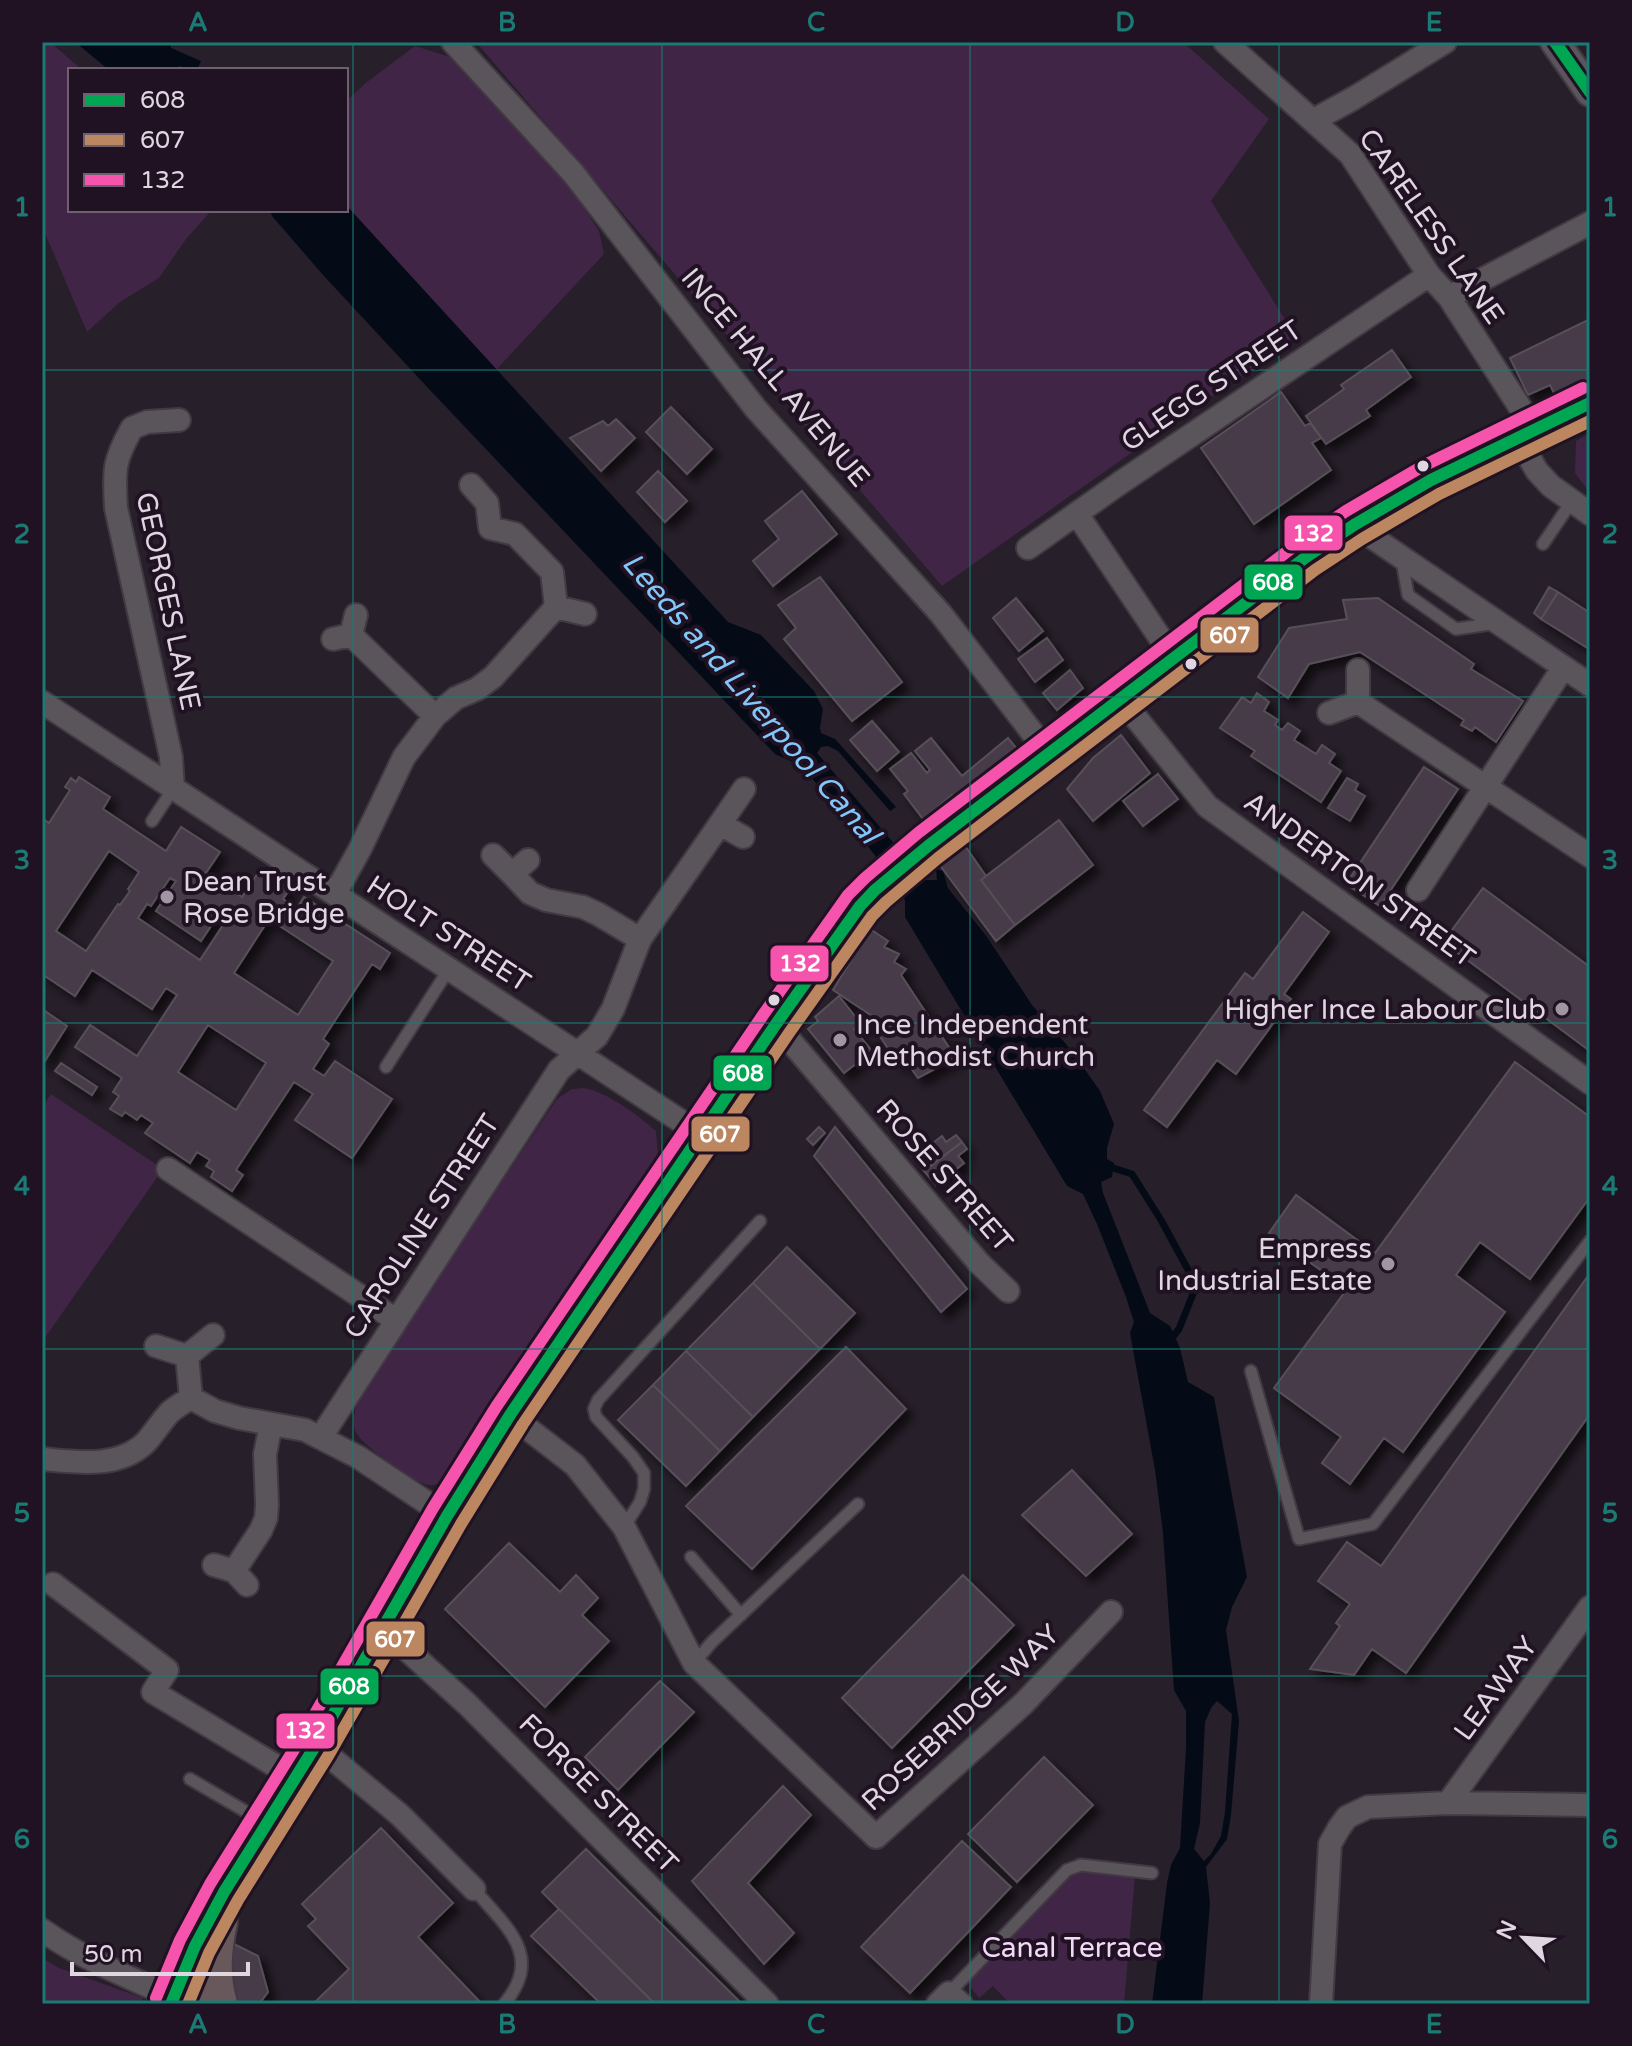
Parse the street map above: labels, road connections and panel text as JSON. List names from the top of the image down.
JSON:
{
  "streets": {
    "street": [
      "CARELESS LANE",
      "INCE HALL AVENUE",
      "GLEGG STREET",
      "GEORGES LANE",
      "ANDERTON STREET",
      "HOLT STREET",
      "ROSE STREET",
      "CAROLINE STREET",
      "LEAWAY",
      "ROSEBRIDGE WAY",
      "FORGE STREET"
    ]
  },
  "crossings": [
    ["CARELESS LANE", "GLEGG STREET"],
    ["GEORGES LANE", "HOLT STREET"],
    ["HOLT STREET", "CAROLINE STREET"]
  ],
  "water": ["Leeds and Liverpool Canal"],
  "parks": ["Canal Terrace"],
  "places": [
    "Dean Trust Rose Bridge",
    "Higher Ince Labour Club",
    "Ince Independent Methodist Church",
    "Empress Industrial Estate"
  ],
  "lines": ["transit line 608", "transit line 132", "transit line 607"],
  "legend": ["608", "607", "132"],
  "scale_bar": "50 m",
  "north": "top left",
  "grid": {
    "columns": [
      "A",
      "B",
      "C",
      "D",
      "E"
    ],
    "rows": [
      "1",
      "2",
      "3",
      "4",
      "5",
      "6"
    ]
  }
}
